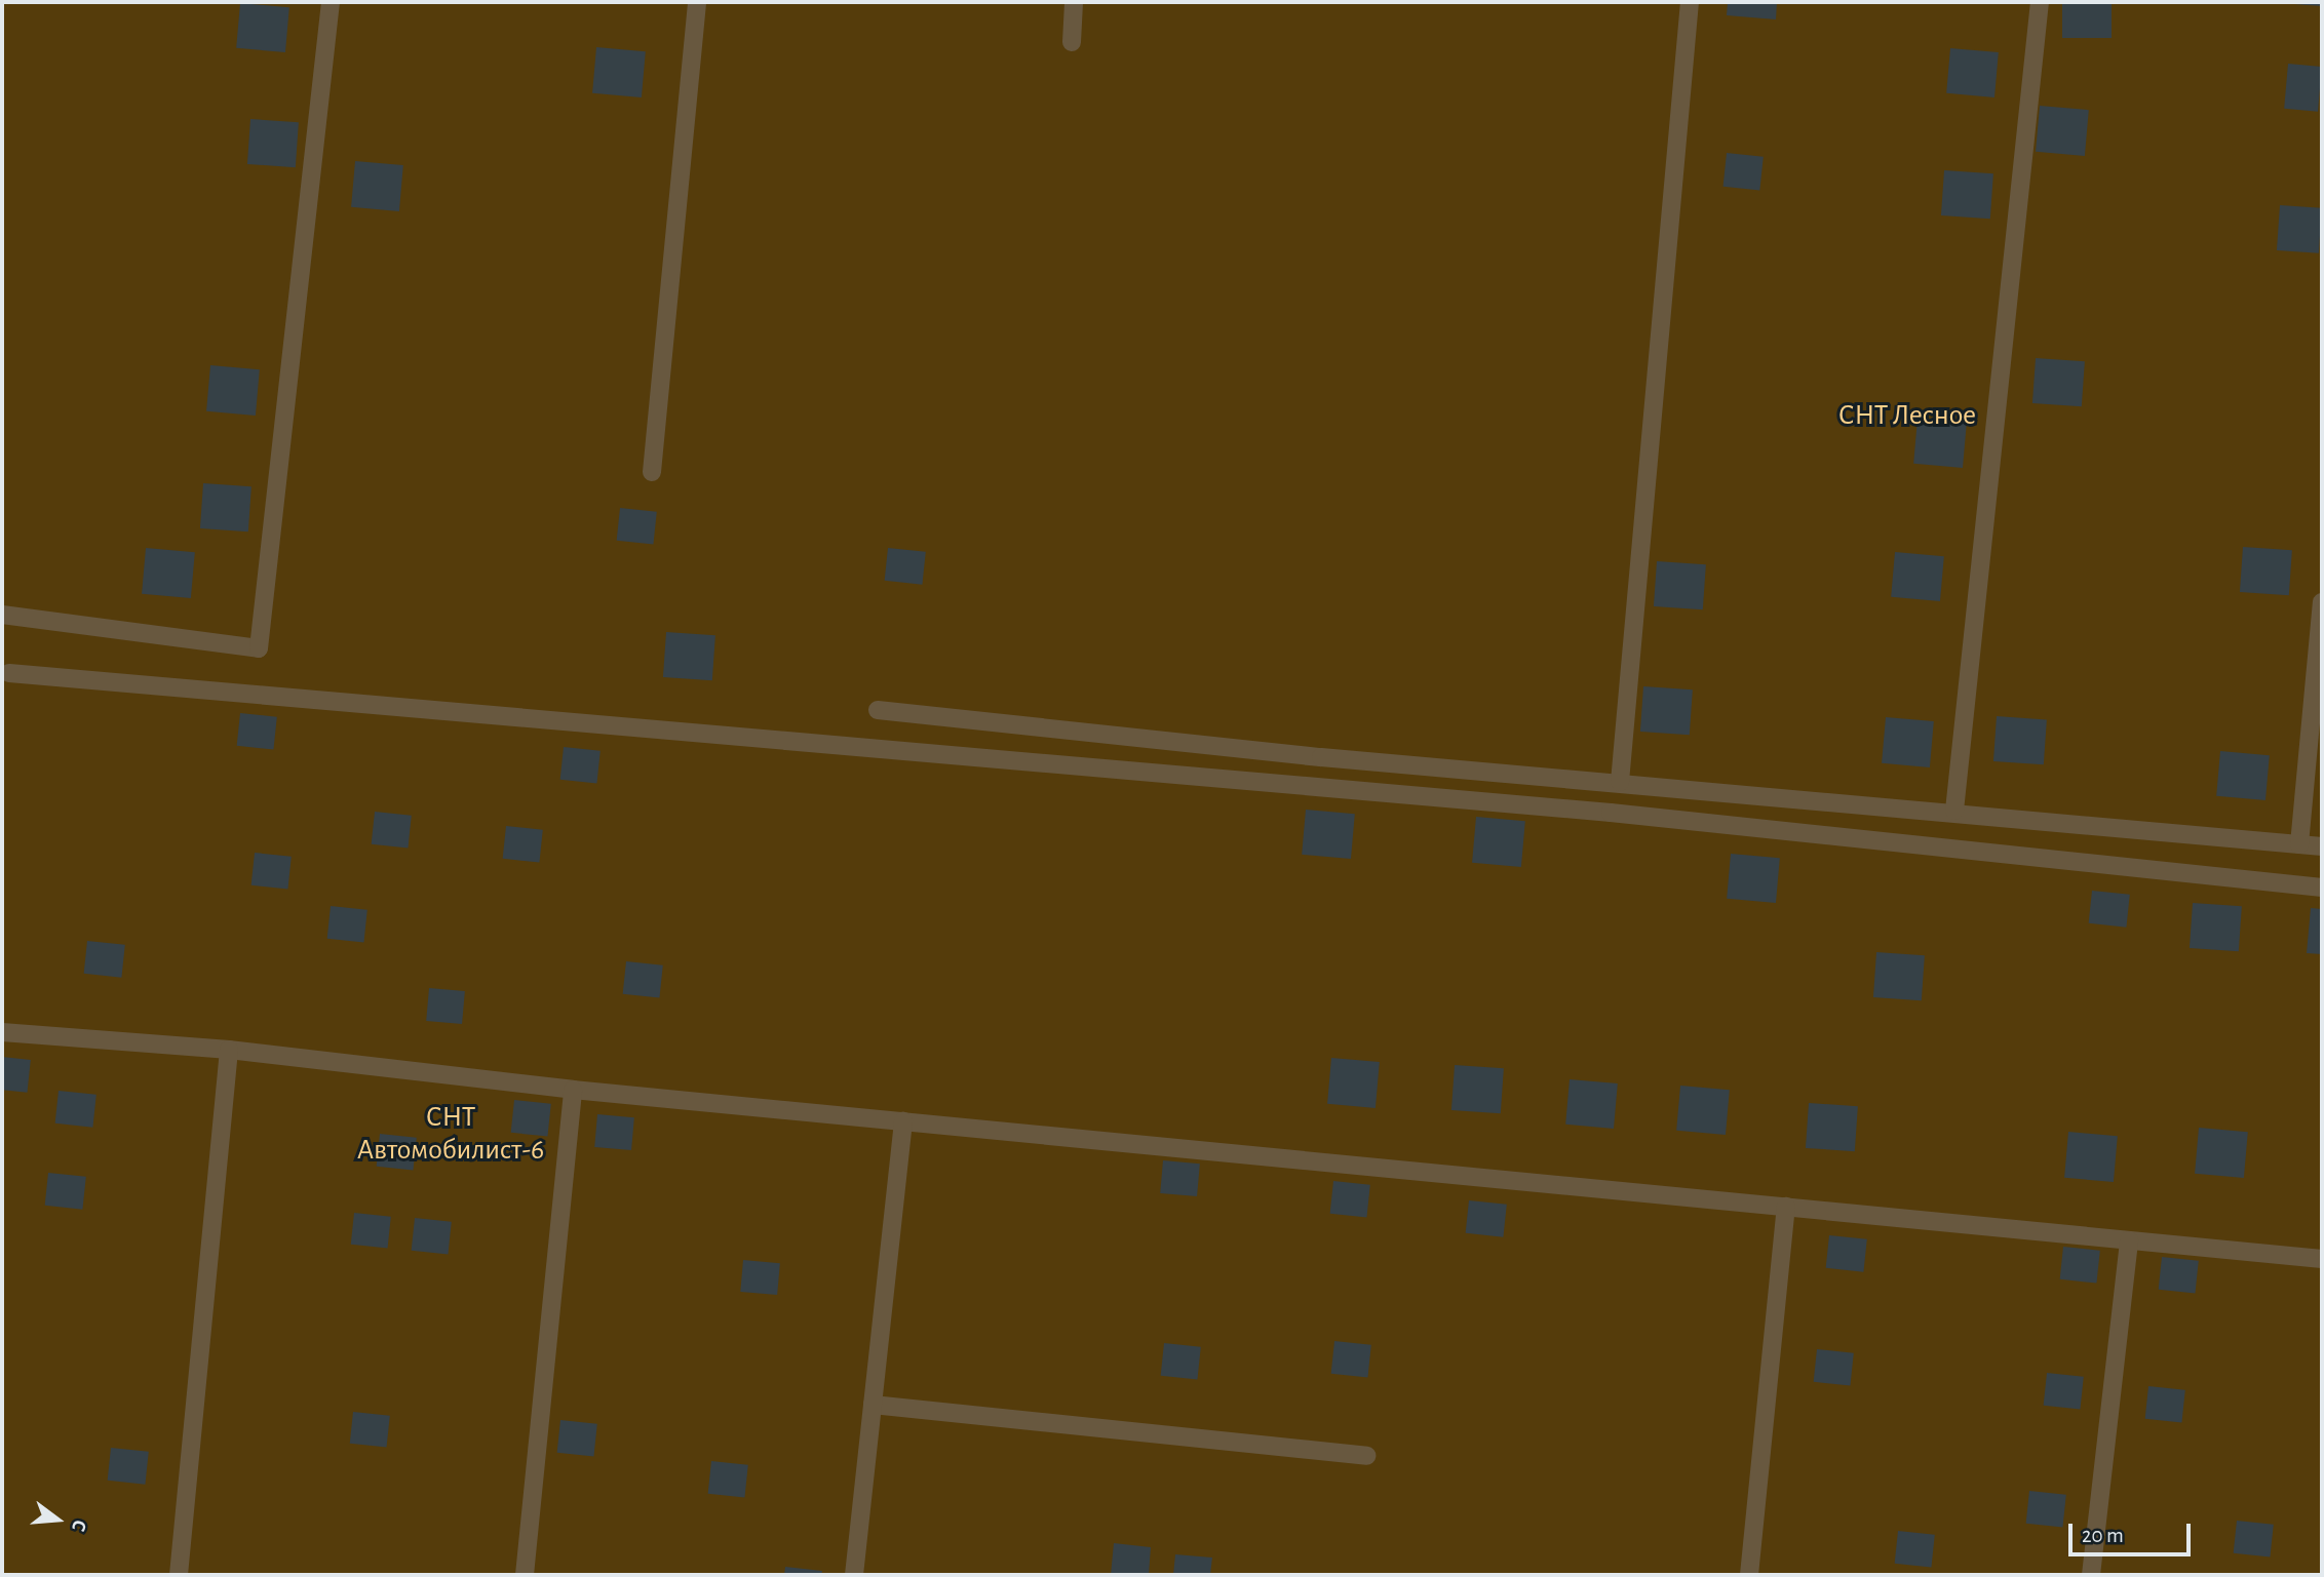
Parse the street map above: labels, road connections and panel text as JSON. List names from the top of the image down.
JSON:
{
  "parks": ["СНТ Лесное", "СНТ Автомобилист-6"],
  "scale_bar": "20 m",
  "north": "right"
}
